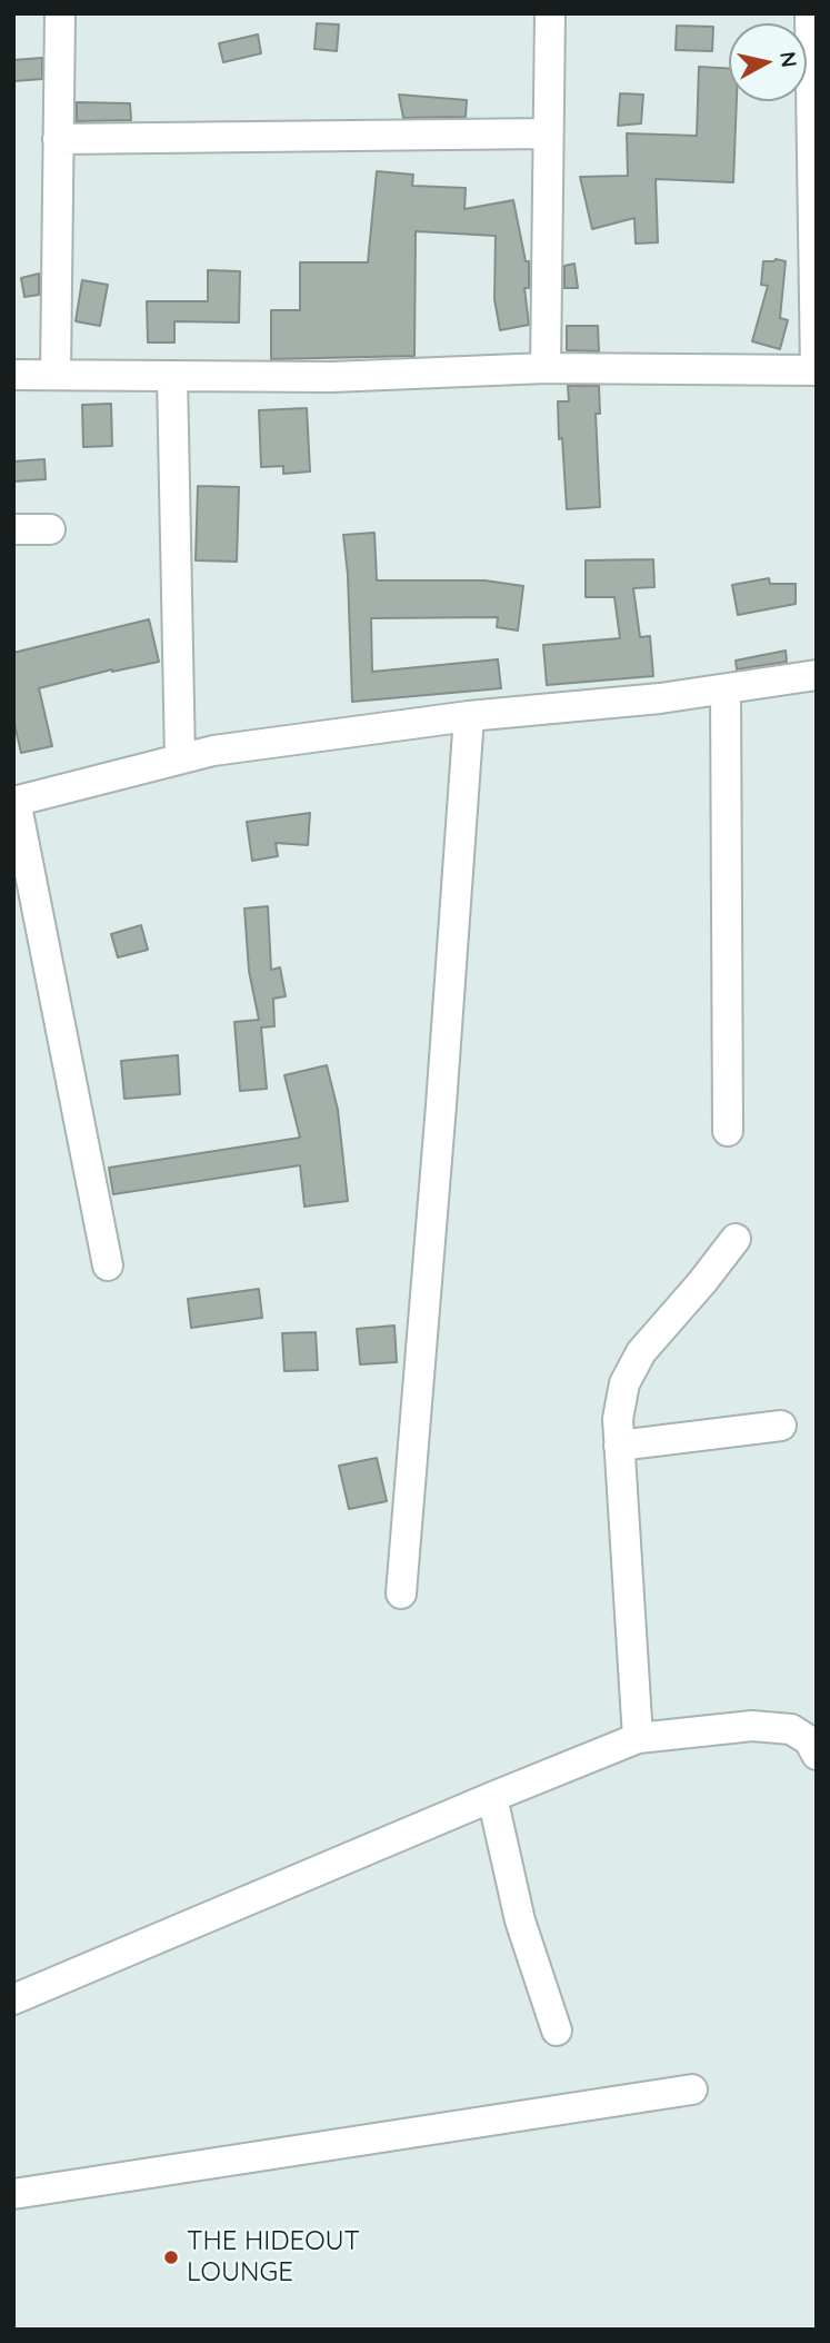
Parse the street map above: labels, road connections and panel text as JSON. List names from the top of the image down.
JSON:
{
  "places": ["THE HIDEOUT LOUNGE"],
  "north": "right"
}
